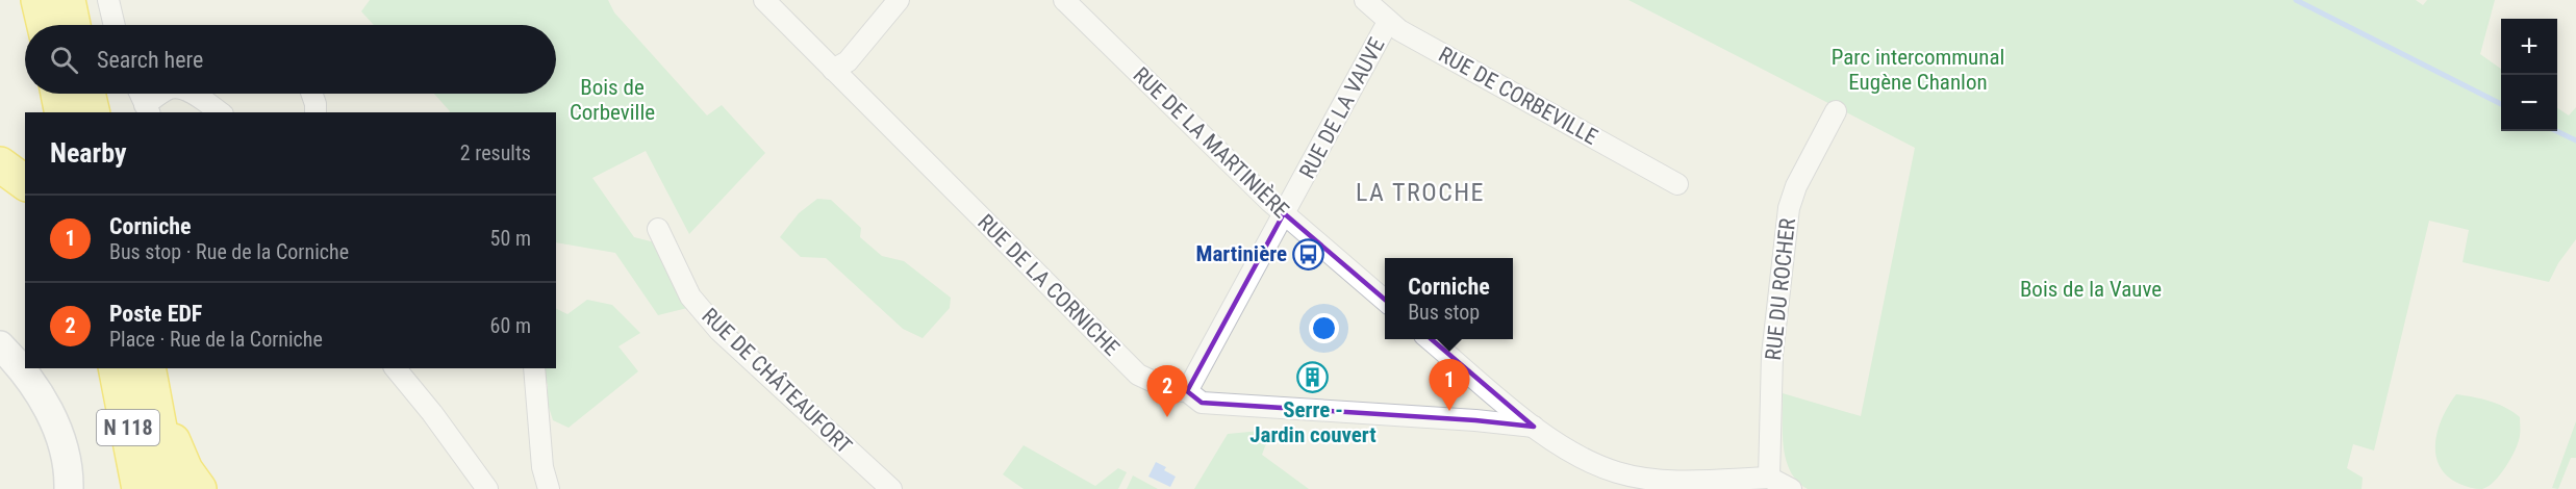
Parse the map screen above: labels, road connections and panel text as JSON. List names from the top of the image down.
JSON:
{
  "streets": {
    "highway": ["N 118"],
    "street": [
      "RUE DE CORBEVILLE",
      "RUE DE LA VAUVE",
      "RUE DE LA MARTINIÈRE",
      "RUE DE LA CORNICHE",
      "RUE DU ROCHER",
      "RUE DE CHÂTEAUFORT"
    ]
  },
  "crossings": [
    ["RUE DE CORBEVILLE", "RUE DE LA VAUVE"],
    ["RUE DE LA VAUVE", "RUE DE LA MARTINIÈRE"],
    ["RUE DE LA VAUVE", "RUE DE LA CORNICHE"],
    ["RUE DE LA CORNICHE", "RUE DU ROCHER"]
  ],
  "districts": ["LA TROCHE"],
  "parks": ["Parc intercommunal Eugène Chanlon", "Bois de Corbeville", "Bois de la Vauve"],
  "places": {
    "bus stop": ["Martinière"],
    "building": ["Serre - Jardin couvert"]
  },
  "page": {
    "map_buttons": ["+", "−"],
    "search": "Search here",
    "heading": ["Nearby", "2 results"],
    "list": [
      {
        "mark": "1",
        "name": "Corniche",
        "note": "Bus stop · Rue de la Corniche",
        "value": "50 m"
      },
      {
        "mark": "2",
        "name": "Poste EDF",
        "note": "Place · Rue de la Corniche",
        "value": "60 m"
      }
    ],
    "popup": ["Corniche", "Bus stop"],
    "pins": ["1", "2"]
  }
}
